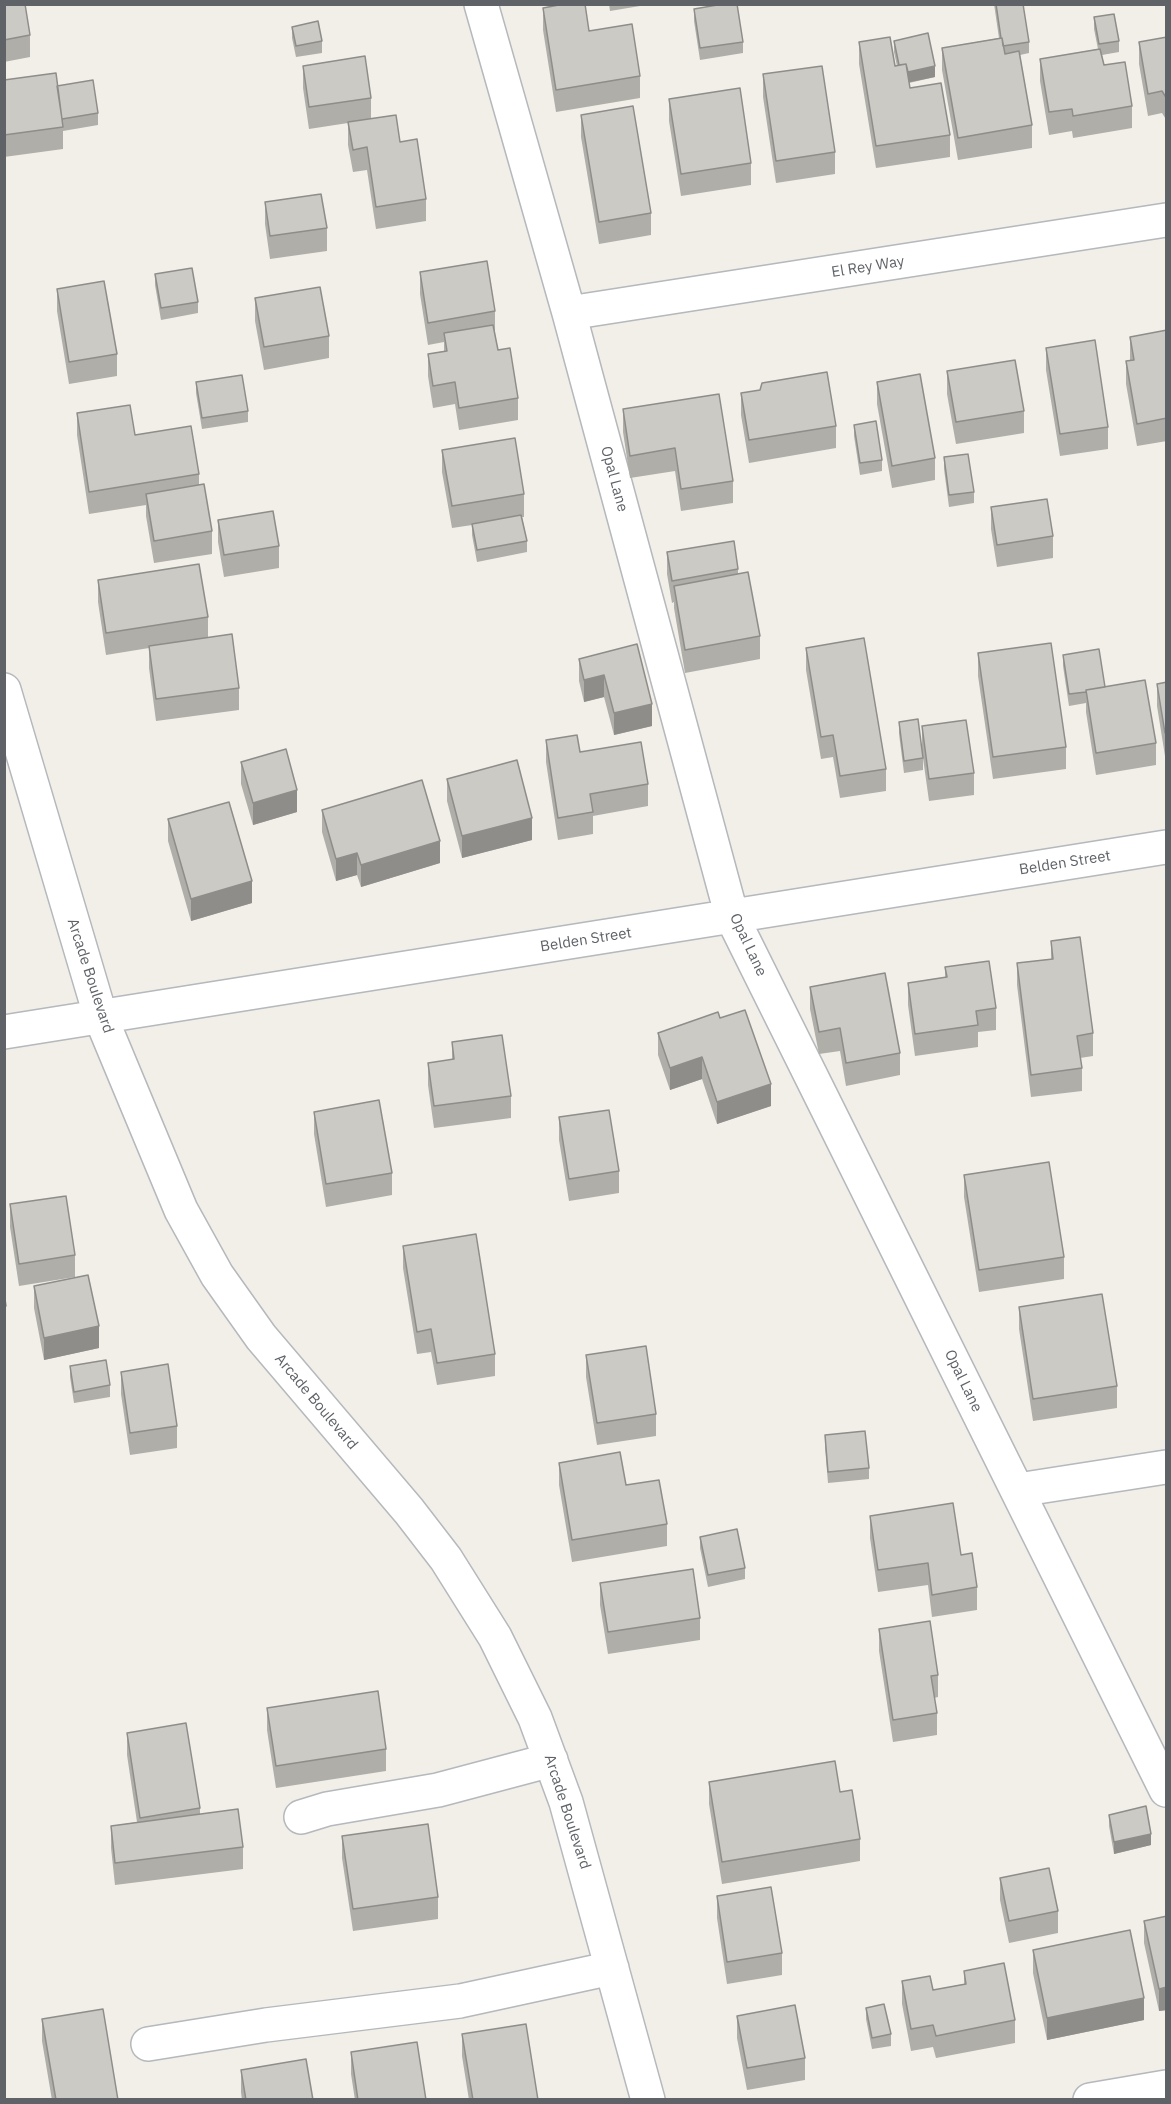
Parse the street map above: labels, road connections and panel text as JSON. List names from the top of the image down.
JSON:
{
  "streets": {
    "street": [
      "El Rey Way",
      "Opal Lane",
      "Belden Street",
      "Arcade Boulevard"
    ]
  },
  "crossings": [
    ["El Rey Way", "Opal Lane"],
    ["Opal Lane", "Belden Street"],
    ["Belden Street", "Arcade Boulevard"]
  ]
}
